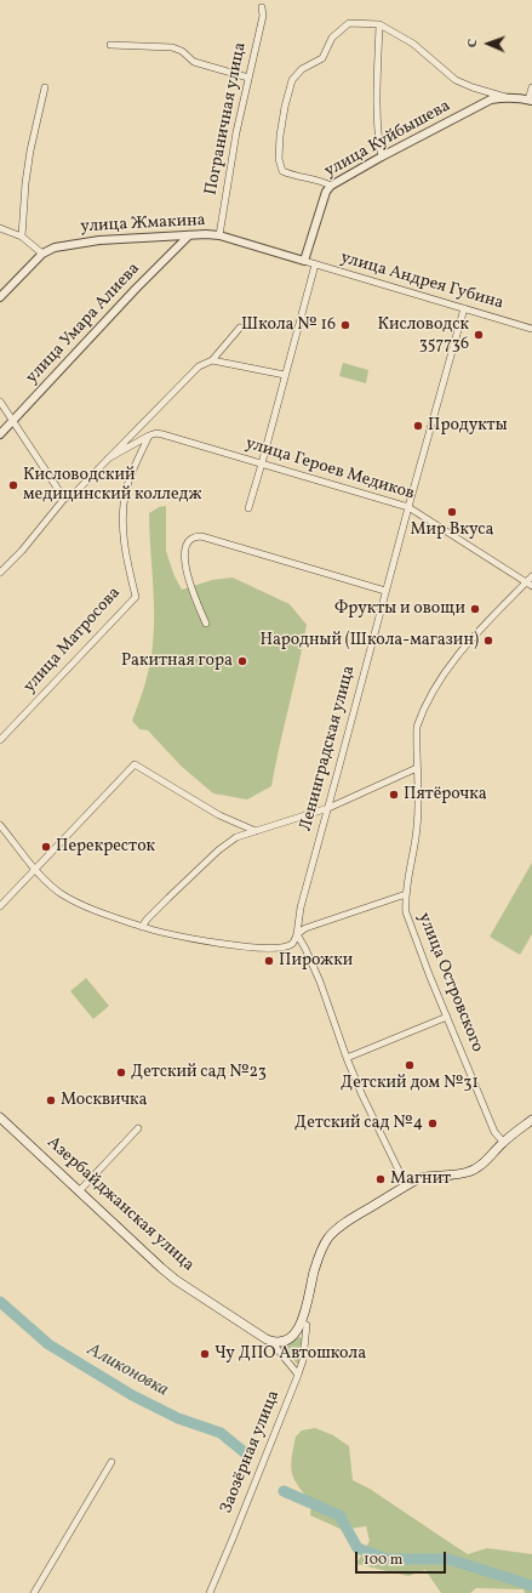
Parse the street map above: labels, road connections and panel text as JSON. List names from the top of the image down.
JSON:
{
  "streets": {
    "main road": ["Азербайджанская улица"],
    "street": [
      "Пограничная улица",
      "улица Куйбышева",
      "улица Жмакина",
      "улица Андрея Губина",
      "улица Умара Алиева",
      "улица Героев Медиков",
      "улица Матросова",
      "Ленинградская улица",
      "улица Островского",
      "Заозёрная улица"
    ]
  },
  "crossings": [
    ["Пограничная улица", "улица Жмакина"],
    ["улица Куйбышева", "улица Жмакина"],
    ["улица Куйбышева", "улица Андрея Губина"],
    ["улица Жмакина", "улица Андрея Губина"],
    ["улица Жмакина", "улица Умара Алиева"],
    ["улица Андрея Губина", "Ленинградская улица"],
    ["улица Героев Медиков", "улица Матросова"],
    ["улица Героев Медиков", "Ленинградская улица"],
    ["улица Героев Медиков", "улица Островского"]
  ],
  "water": ["Аликоновка"],
  "places": [
    "Школа № 16",
    "Кисловодск 357736",
    "Продукты",
    "Кисловодский медицинский колледж",
    "Мир Вкуса",
    "Фрукты и овощи",
    "Народный (Школа-магазин)",
    "Ракитная гора",
    "Пятёрочка",
    "Перекресток",
    "Пирожки",
    "Детский дом №31",
    "Детский сад №23",
    "Москвичка",
    "Детский сад №4",
    "Магнит",
    "Чу ДПО Автошкола"
  ],
  "scale_bar": "100 m",
  "north": "left"
}
